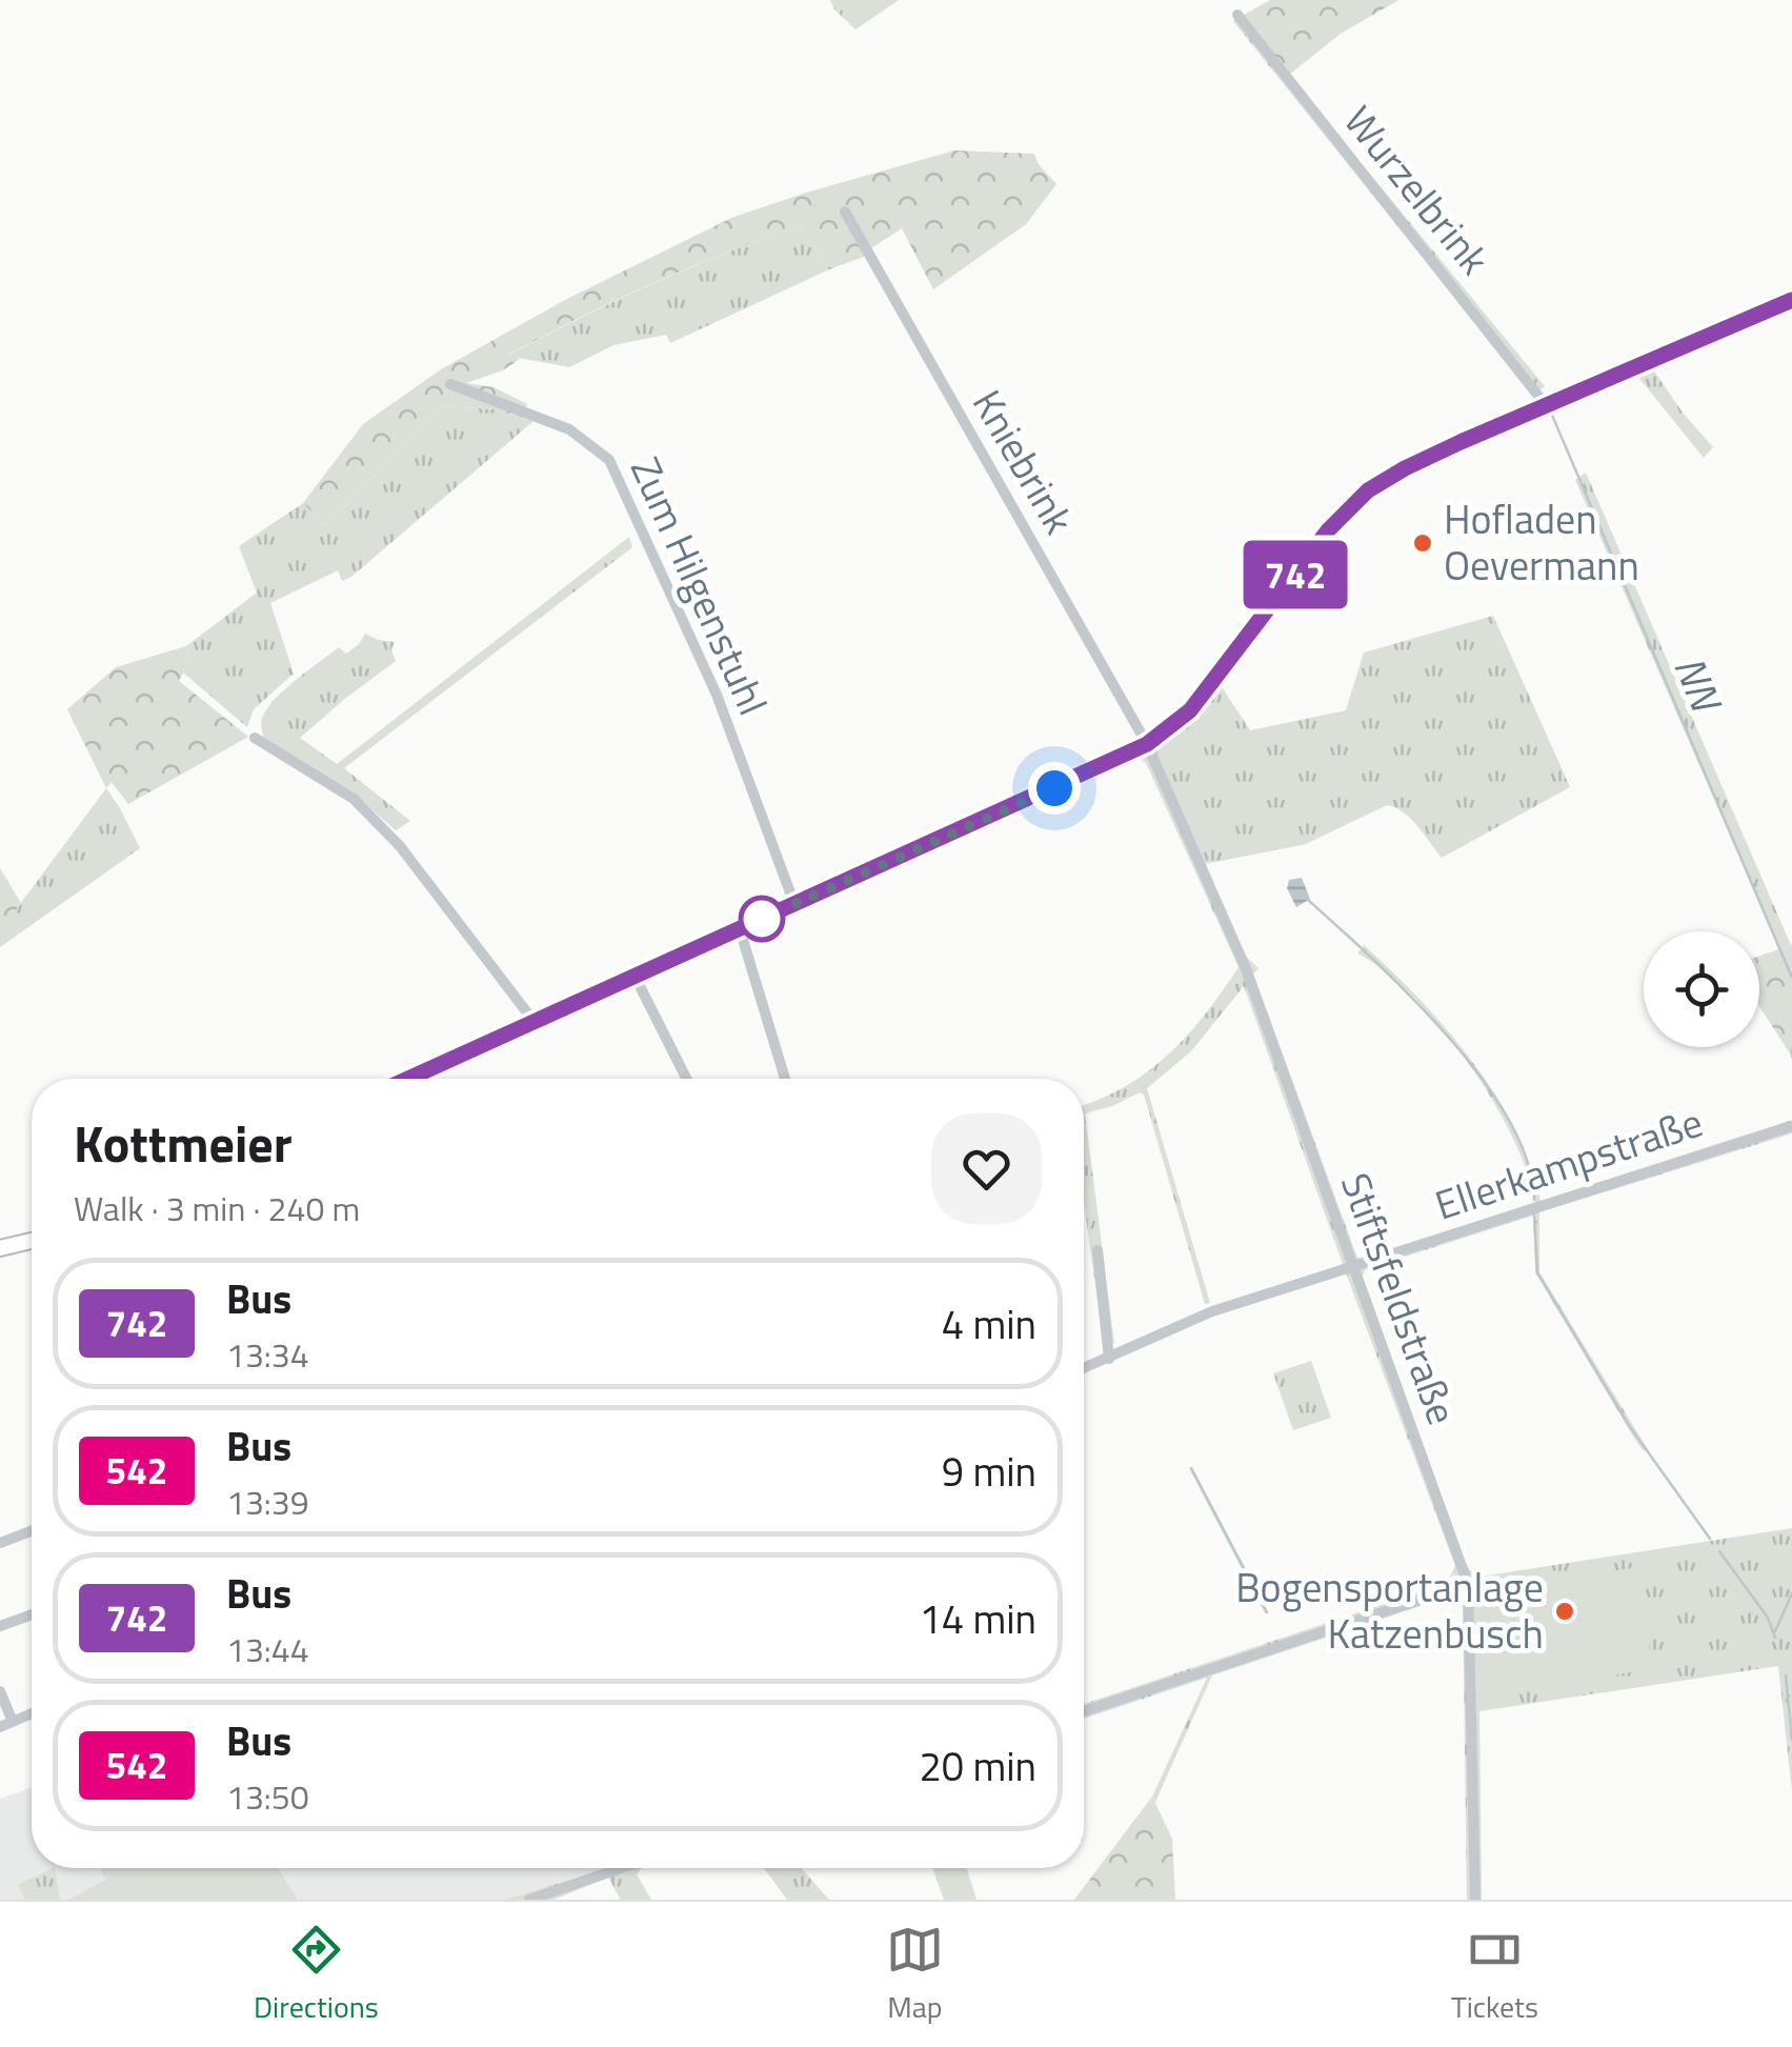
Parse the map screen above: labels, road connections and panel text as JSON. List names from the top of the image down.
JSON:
{
  "streets": {
    "street": [
      "Wurzelbrink",
      "Kniebrink",
      "Zum Hilgenstuhl",
      "Ellerkampstraße",
      "Stiftsfeldstraße"
    ]
  },
  "crossings": [
    ["Kniebrink", "Stiftsfeldstraße"],
    ["Ellerkampstraße", "Stiftsfeldstraße"]
  ],
  "water": ["NN"],
  "places": ["Hofladen Oevermann", "Bogensportanlage Katzenbusch"],
  "lines": ["bus line 742"],
  "page": {
    "on_map": "742",
    "heading": ["Kottmeier", "Walk · 3 min · 240 m"],
    "list": [
      {
        "mark": "742",
        "name": "Bus",
        "note": "13:34",
        "value": "4 min"
      },
      {
        "mark": "542",
        "name": "Bus",
        "note": "13:39",
        "value": "9 min"
      },
      {
        "mark": "742",
        "name": "Bus",
        "note": "13:44",
        "value": "14 min"
      },
      {
        "mark": "542",
        "name": "Bus",
        "note": "13:50",
        "value": "20 min"
      }
    ],
    "tabs": ["Directions", "Map", "Tickets"]
  }
}
